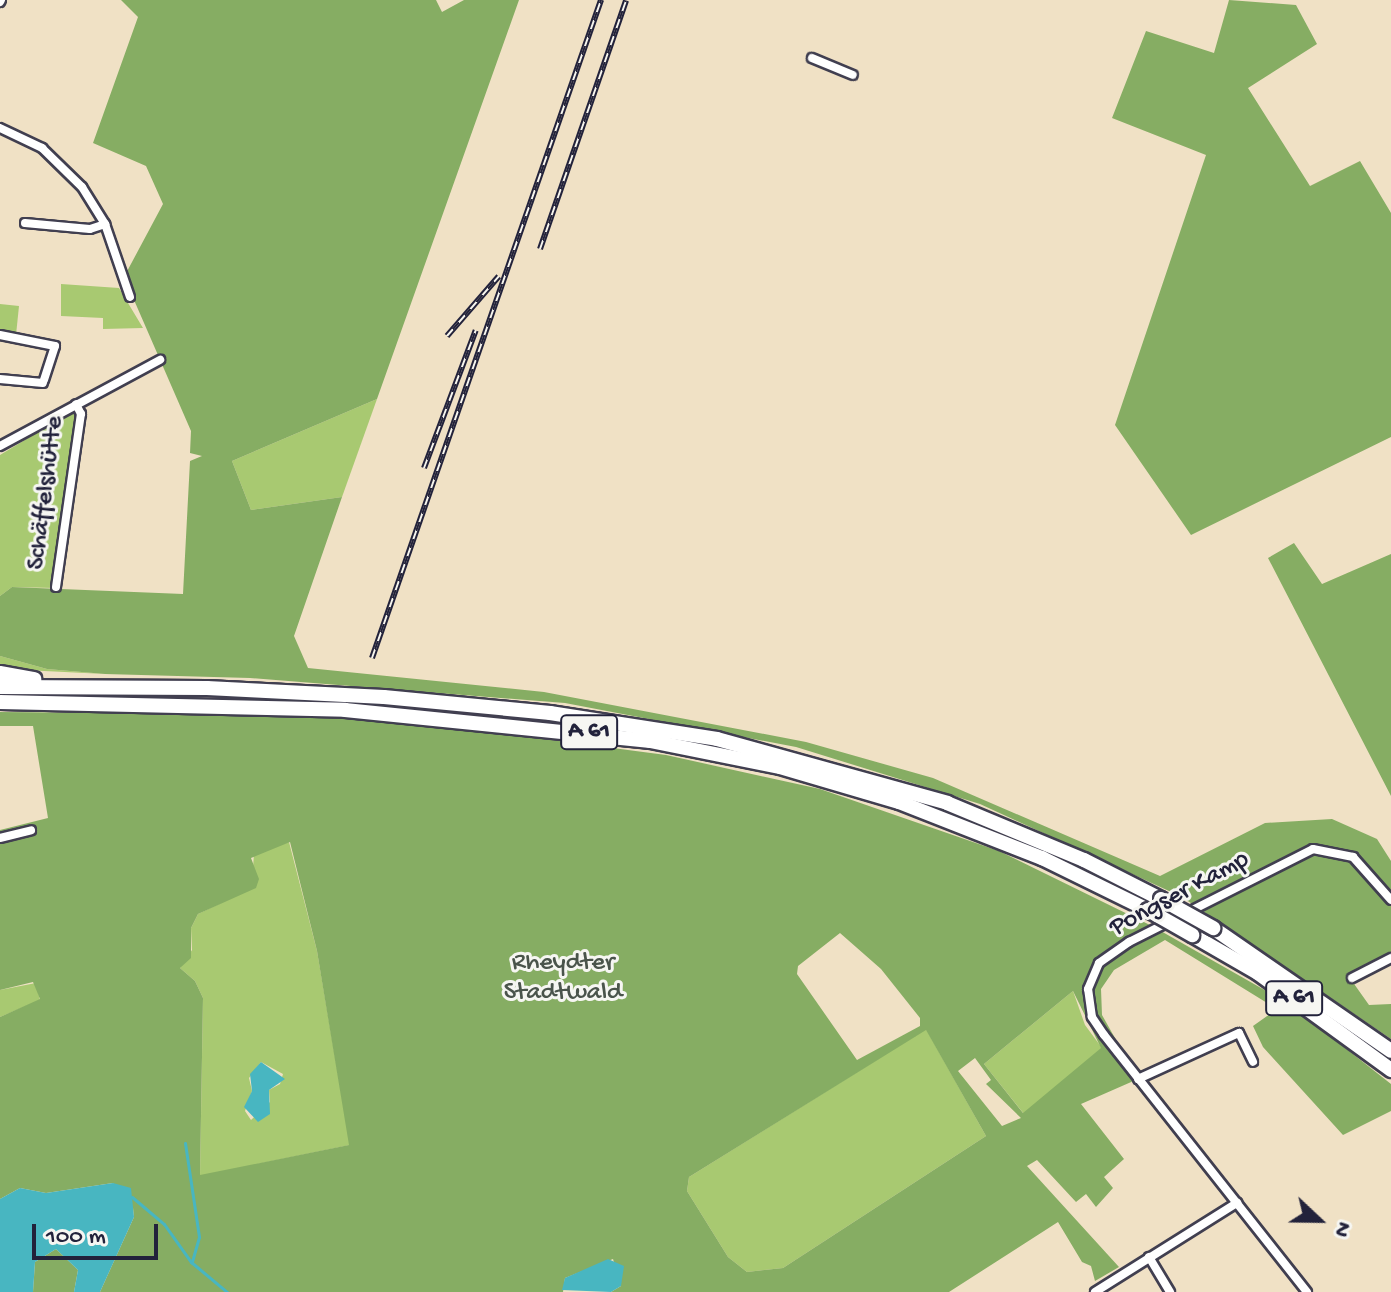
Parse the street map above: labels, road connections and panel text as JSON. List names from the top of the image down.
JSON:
{
  "streets": {
    "highway": ["A 61"],
    "street": ["Schäffelshütte", "Pongser Kamp"]
  },
  "parks": ["Rheydter Stadtwald"],
  "scale_bar": "100 m",
  "north": "right"
}
